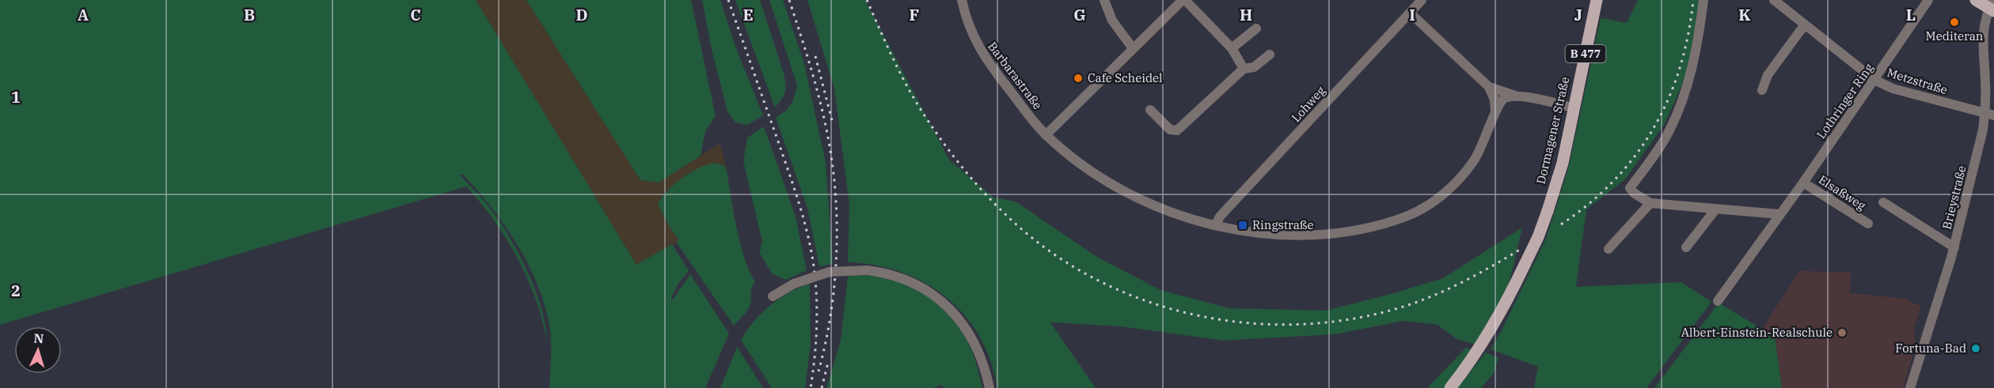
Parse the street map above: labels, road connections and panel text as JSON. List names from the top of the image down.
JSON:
{
  "streets": {
    "main road": ["B 477", "Dormagener Straße"],
    "street": [
      "Barbarastraße",
      "Metzstraße",
      "Lothringer Ring",
      "Lohweg",
      "Elsaßweg",
      "Brieystraße"
    ]
  },
  "crossings": [
    ["Metzstraße", "Lothringer Ring"],
    ["Metzstraße", "Brieystraße"],
    ["Lothringer Ring", "Elsaßweg"]
  ],
  "places": {
    "other": [
      "Mediteran",
      "Cafe Scheidel",
      "Albert-Einstein-Realschule",
      "Fortuna-Bad"
    ],
    "transit": ["Ringstraße"]
  },
  "north": "top",
  "grid": {
    "columns": [
      "A",
      "B",
      "C",
      "D",
      "E",
      "F",
      "G",
      "H",
      "I",
      "J",
      "K",
      "L"
    ],
    "rows": ["1", "2"]
  }
}
